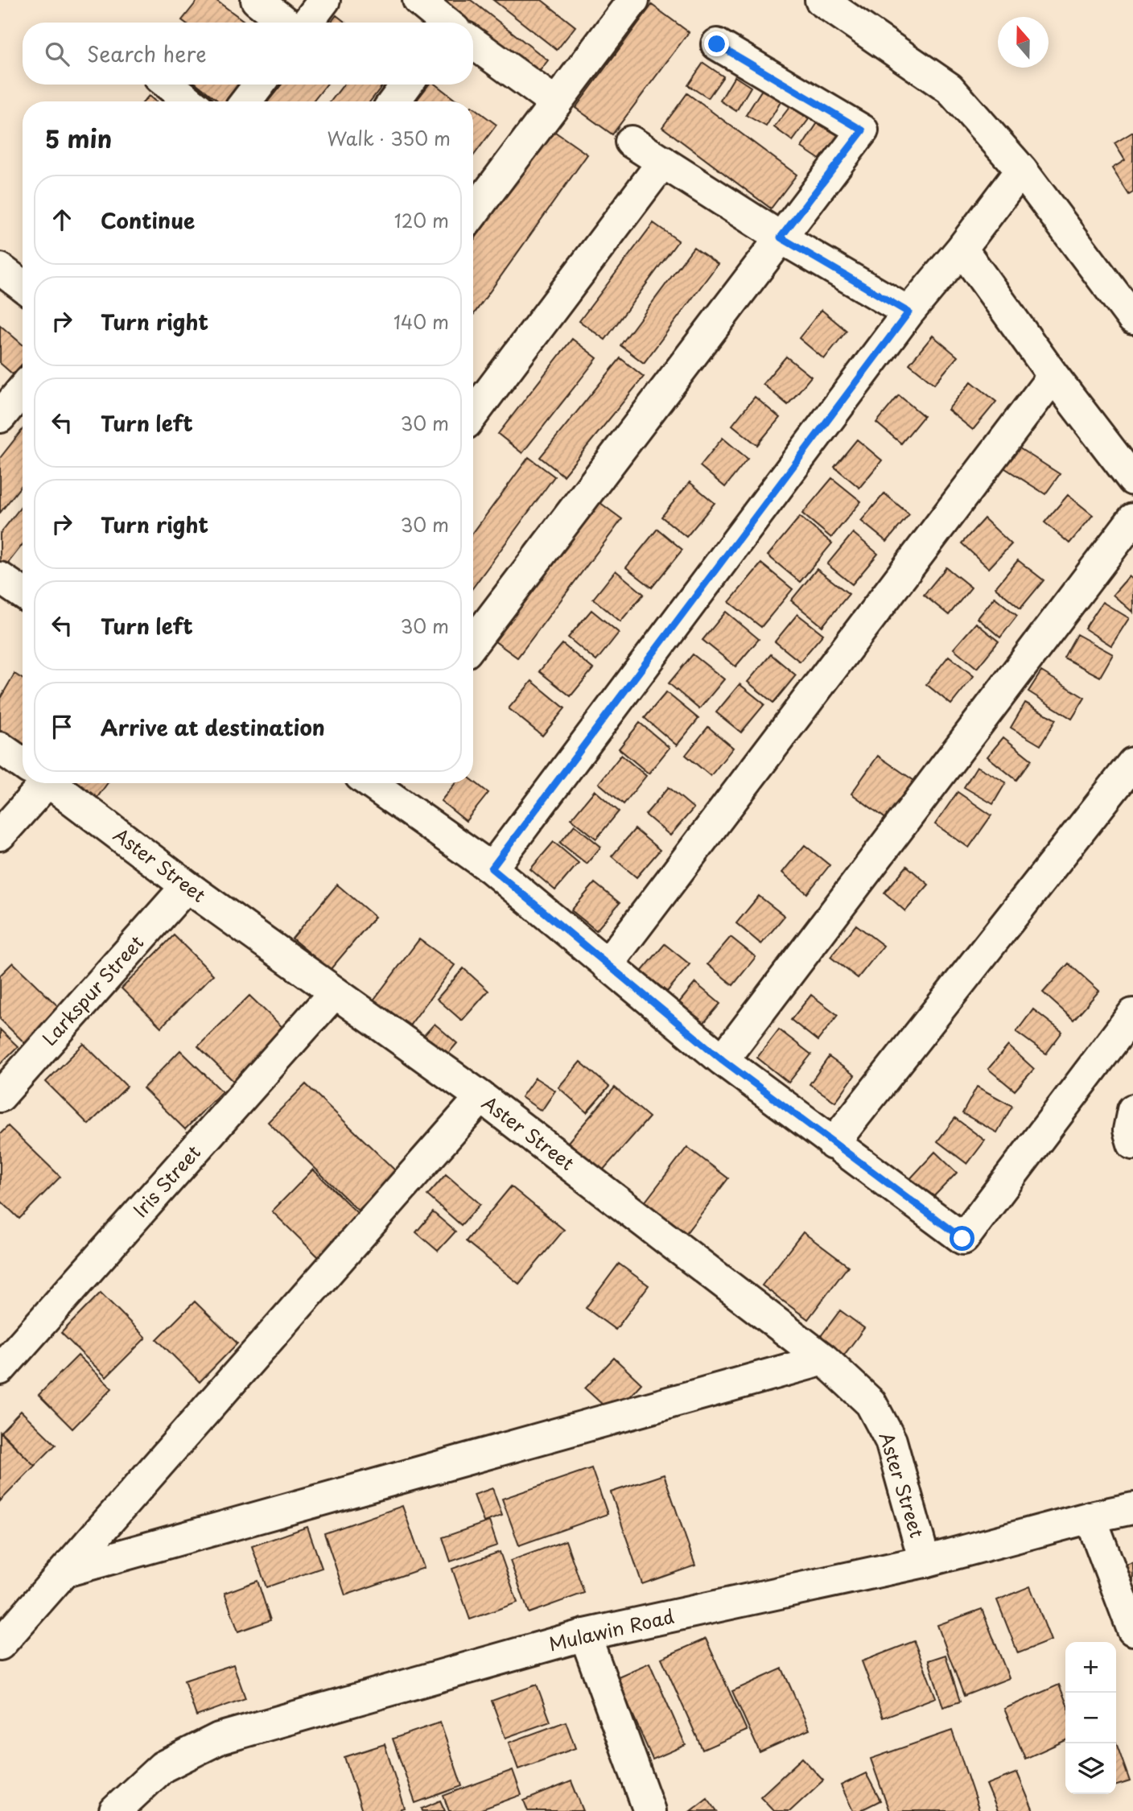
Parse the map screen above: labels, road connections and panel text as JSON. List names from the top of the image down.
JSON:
{
  "streets": {
    "street": [
      "Aster Street",
      "Larkspur Street",
      "Iris Street",
      "Mulawin Road"
    ]
  },
  "crossings": [
    ["Aster Street", "Larkspur Street"],
    ["Aster Street", "Iris Street"],
    ["Aster Street", "Mulawin Road"]
  ],
  "north": "top",
  "page": {
    "search": "Search here",
    "heading": ["5 min", "Walk · 350 m"],
    "list": [
      ["Continue", "120 m"],
      ["Turn right", "140 m"],
      ["Turn left", "30 m"],
      ["Turn right", "30 m"],
      ["Turn left", "30 m"],
      "Arrive at destination"
    ],
    "map_buttons": ["+", "−"]
  }
}
